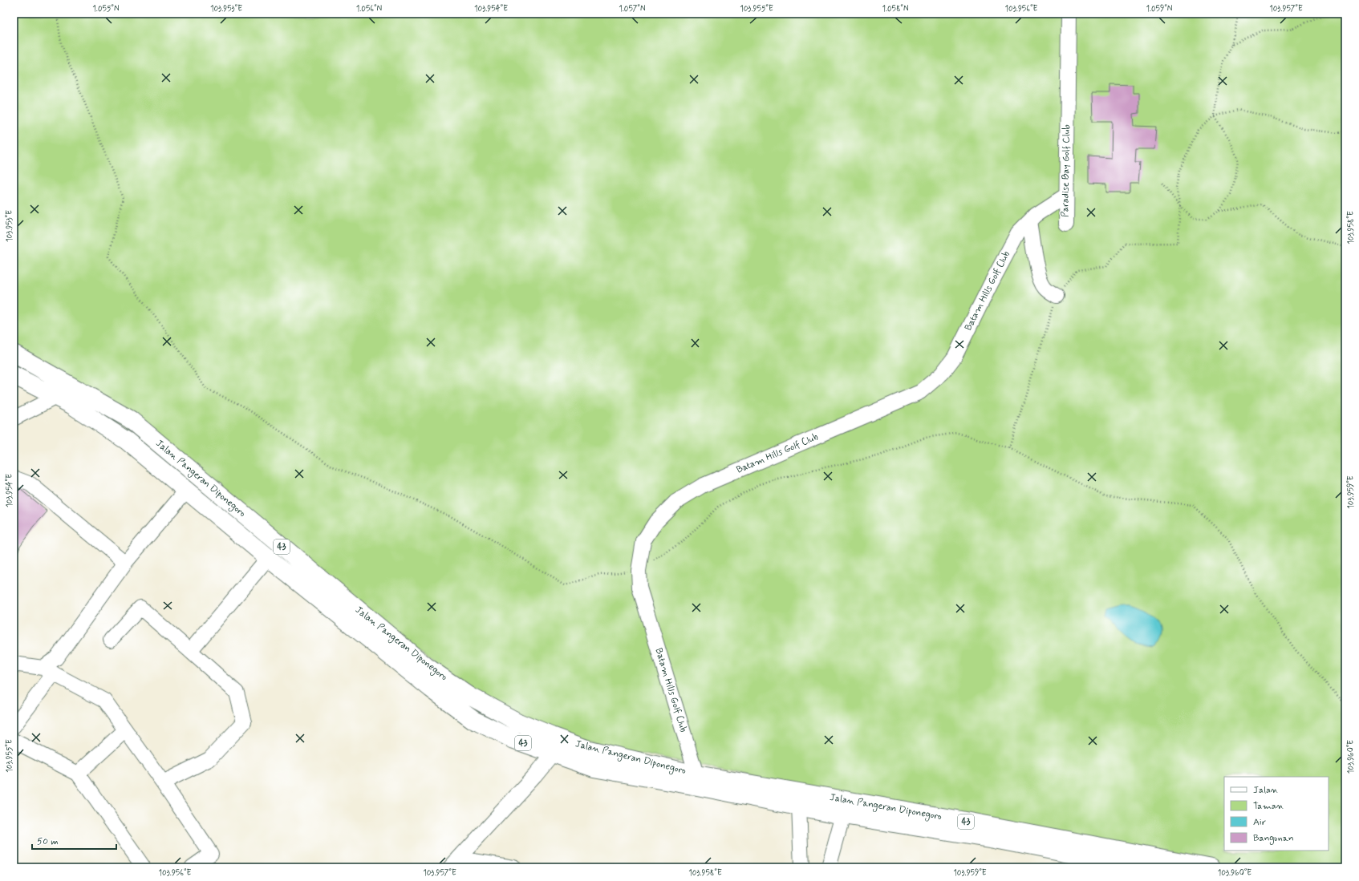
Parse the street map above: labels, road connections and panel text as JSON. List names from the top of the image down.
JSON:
{
  "streets": {
    "highway": ["Jalan Pangeran Diponegoro", "43"],
    "street": ["Paradise Bay Golf Club", "Batam Hills Golf Club"]
  },
  "crossings": [
    ["Paradise Bay Golf Club", "Batam Hills Golf Club"],
    ["Batam Hills Golf Club", "Jalan Pangeran Diponegoro"]
  ],
  "legend": [
    "Jalan",
    "Taman",
    "Air",
    "Bangunan"
  ],
  "scale_bar": "50 m",
  "coordinates": [
    "1.055°N",
    "103.953°E",
    "1.056°N",
    "103.954°E",
    "1.057°N",
    "103.955°E",
    "1.058°N",
    "103.956°E",
    "1.059°N",
    "103.957°E",
    "103.958°E",
    "103.959°E",
    "103.960°E"
  ]
}
